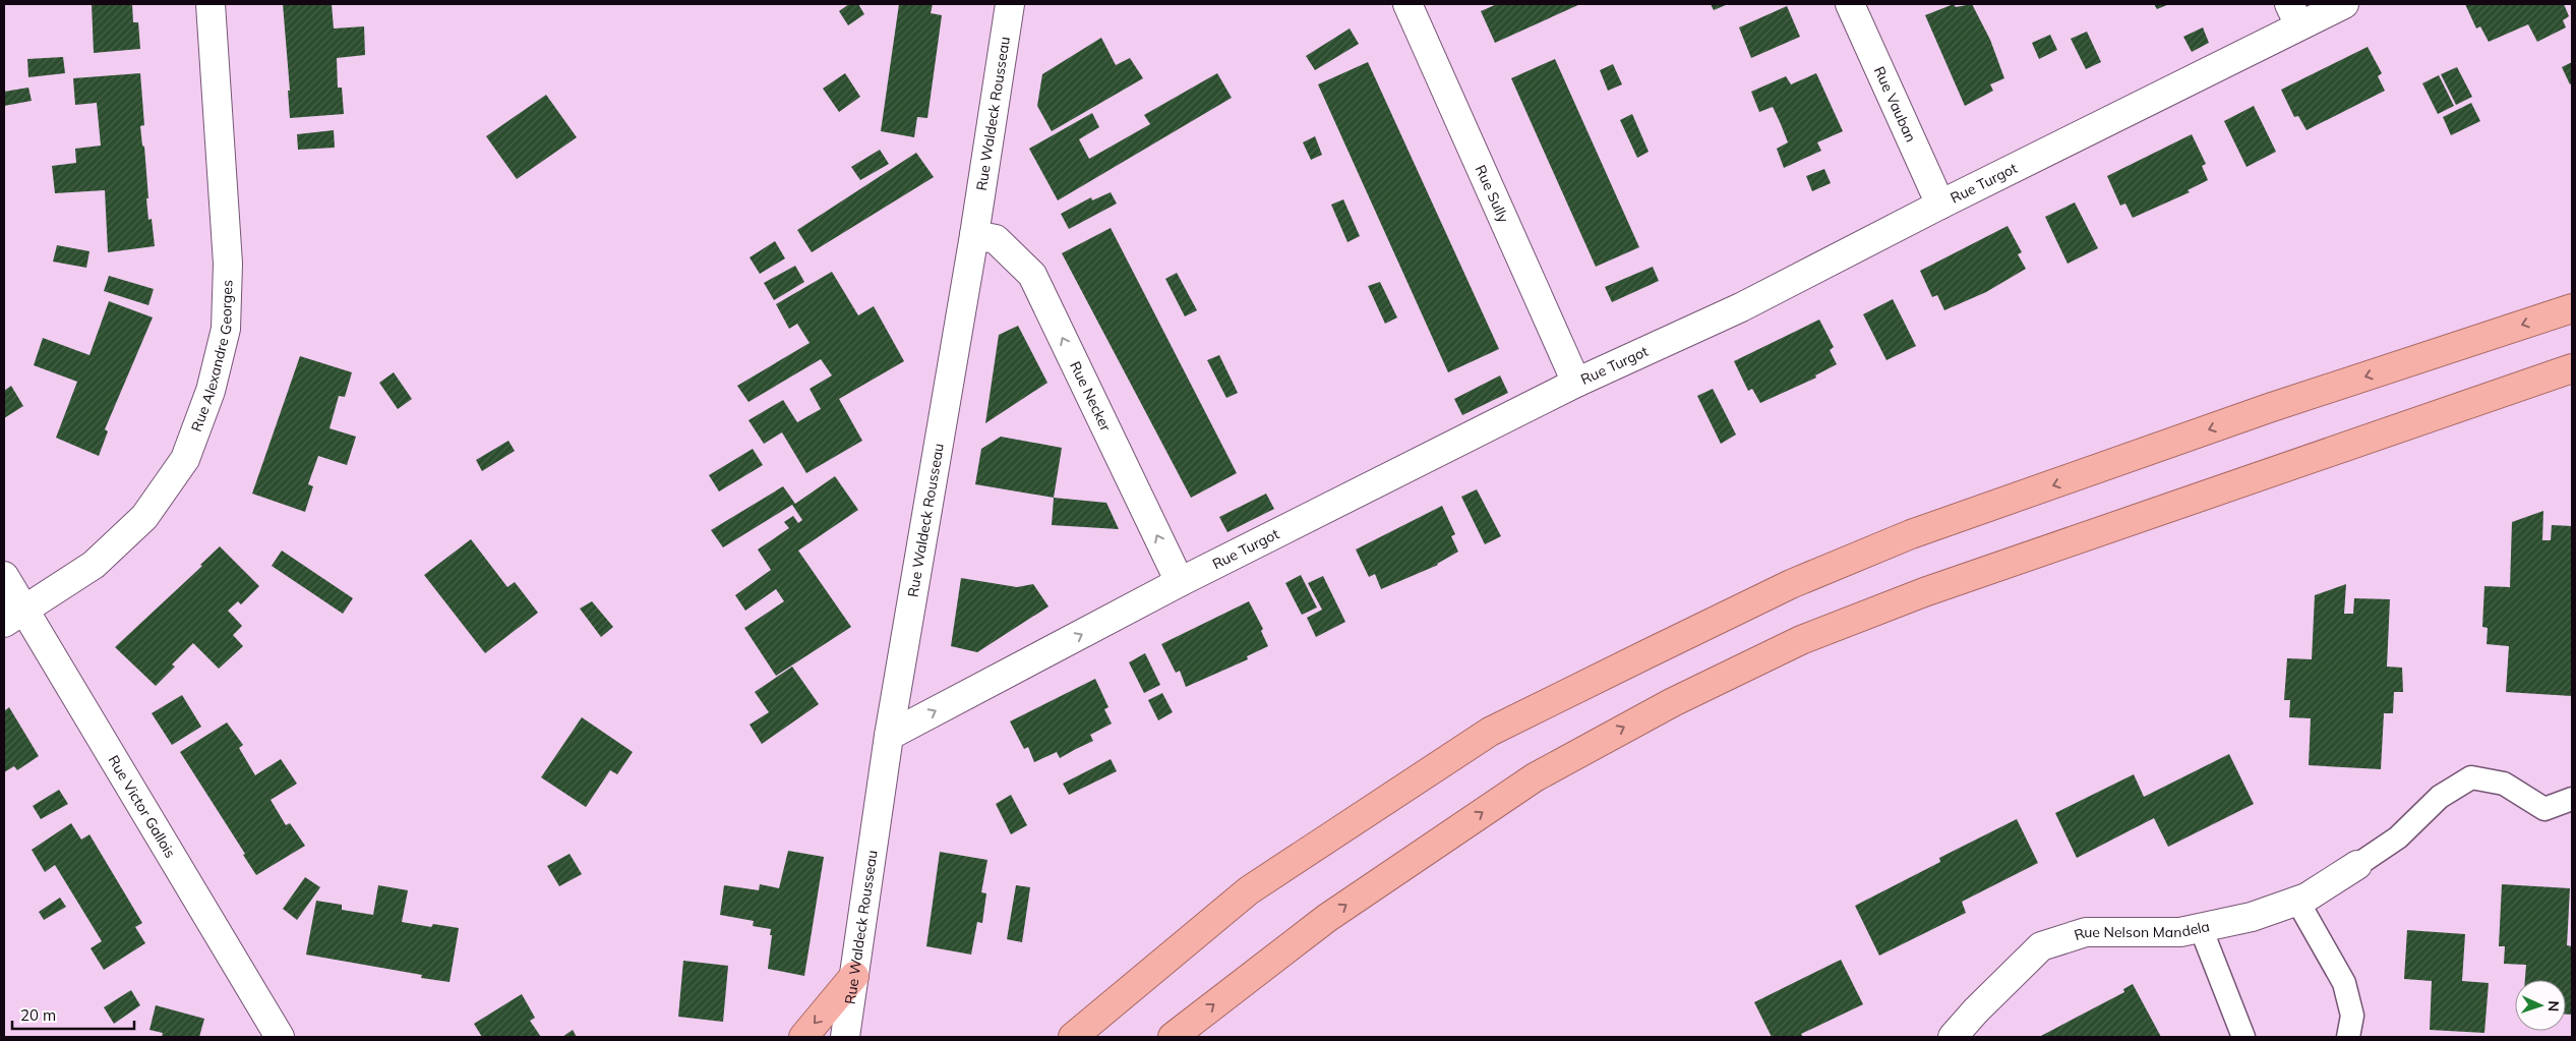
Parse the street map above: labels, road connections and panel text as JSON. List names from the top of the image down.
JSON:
{
  "streets": {
    "street": [
      "Rue Vauban",
      "Rue Waldeck Rousseau",
      "Rue Turgot",
      "Rue Sully",
      "Rue Alexandre Georges",
      "Rue Necker",
      "Rue Victor Gallois",
      "Rue Nelson Mandela"
    ]
  },
  "crossings": [
    ["Rue Vauban", "Rue Turgot"],
    ["Rue Waldeck Rousseau", "Rue Turgot"],
    ["Rue Waldeck Rousseau", "Rue Necker"],
    ["Rue Turgot", "Rue Sully"],
    ["Rue Turgot", "Rue Necker"],
    ["Rue Alexandre Georges", "Rue Victor Gallois"]
  ],
  "one_way": ["Rue Necker"],
  "scale_bar": "20 m",
  "north": "right"
}
